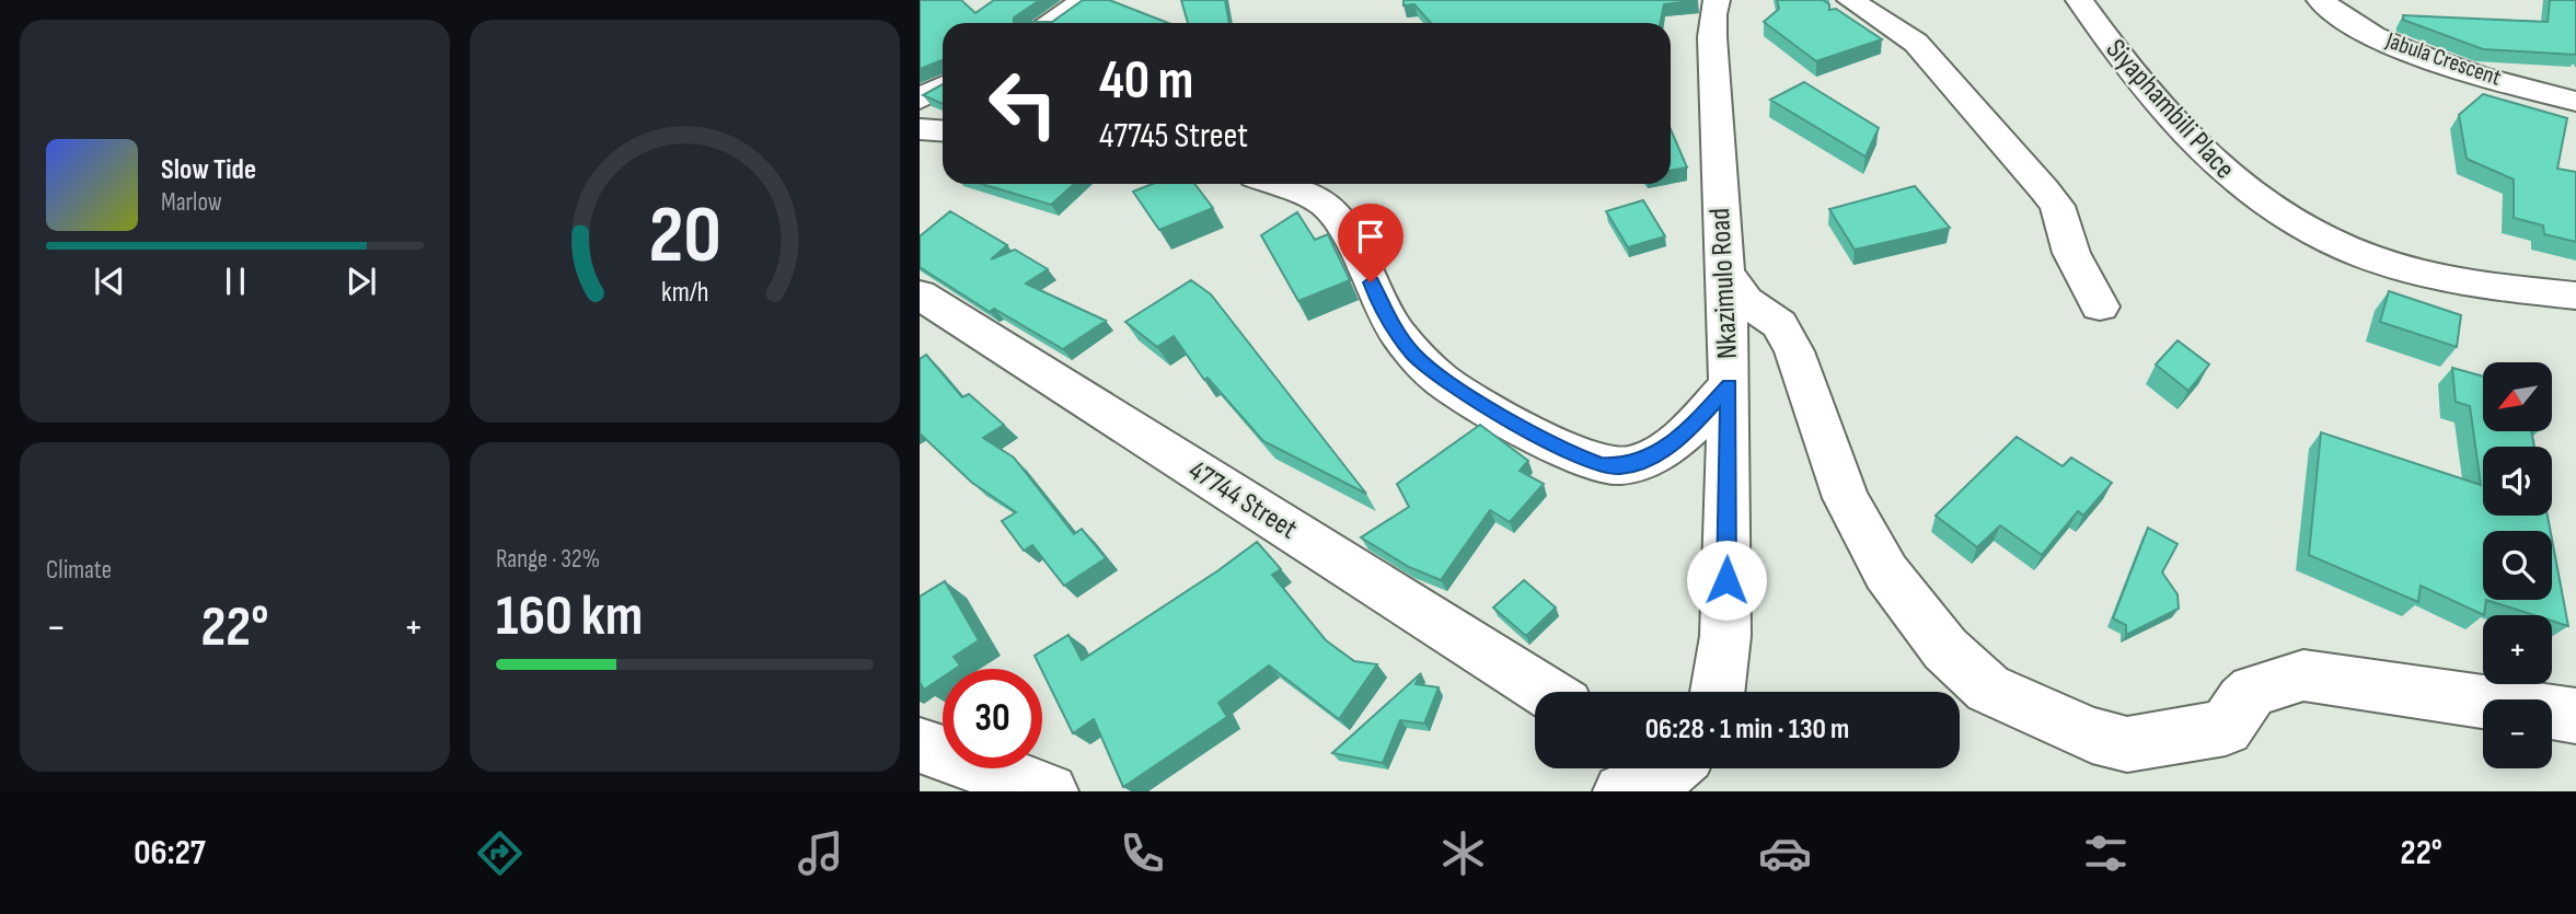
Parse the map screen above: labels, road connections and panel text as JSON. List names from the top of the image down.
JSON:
{
  "streets": {
    "street": [
      "Jabula Crescent",
      "Siyaphambili Place",
      "Nkazimulo Road",
      "47744 Street"
    ]
  },
  "north": "bottom left",
  "page": {
    "turn": ["40 m", "47745 Street"],
    "song": ["Slow Tide", "Marlow"],
    "map_buttons": ["+", "−"],
    "tile": [
      "Climate",
      ["Range · 32%", "160 km"]
    ],
    "heat": ["−", "22°", "+"],
    "limit": "30",
    "trip": "06:28 · 1 min · 130 m",
    "tabs": ["06:27", "22°"],
    "gauge": ["20", "km/h"]
  }
}
